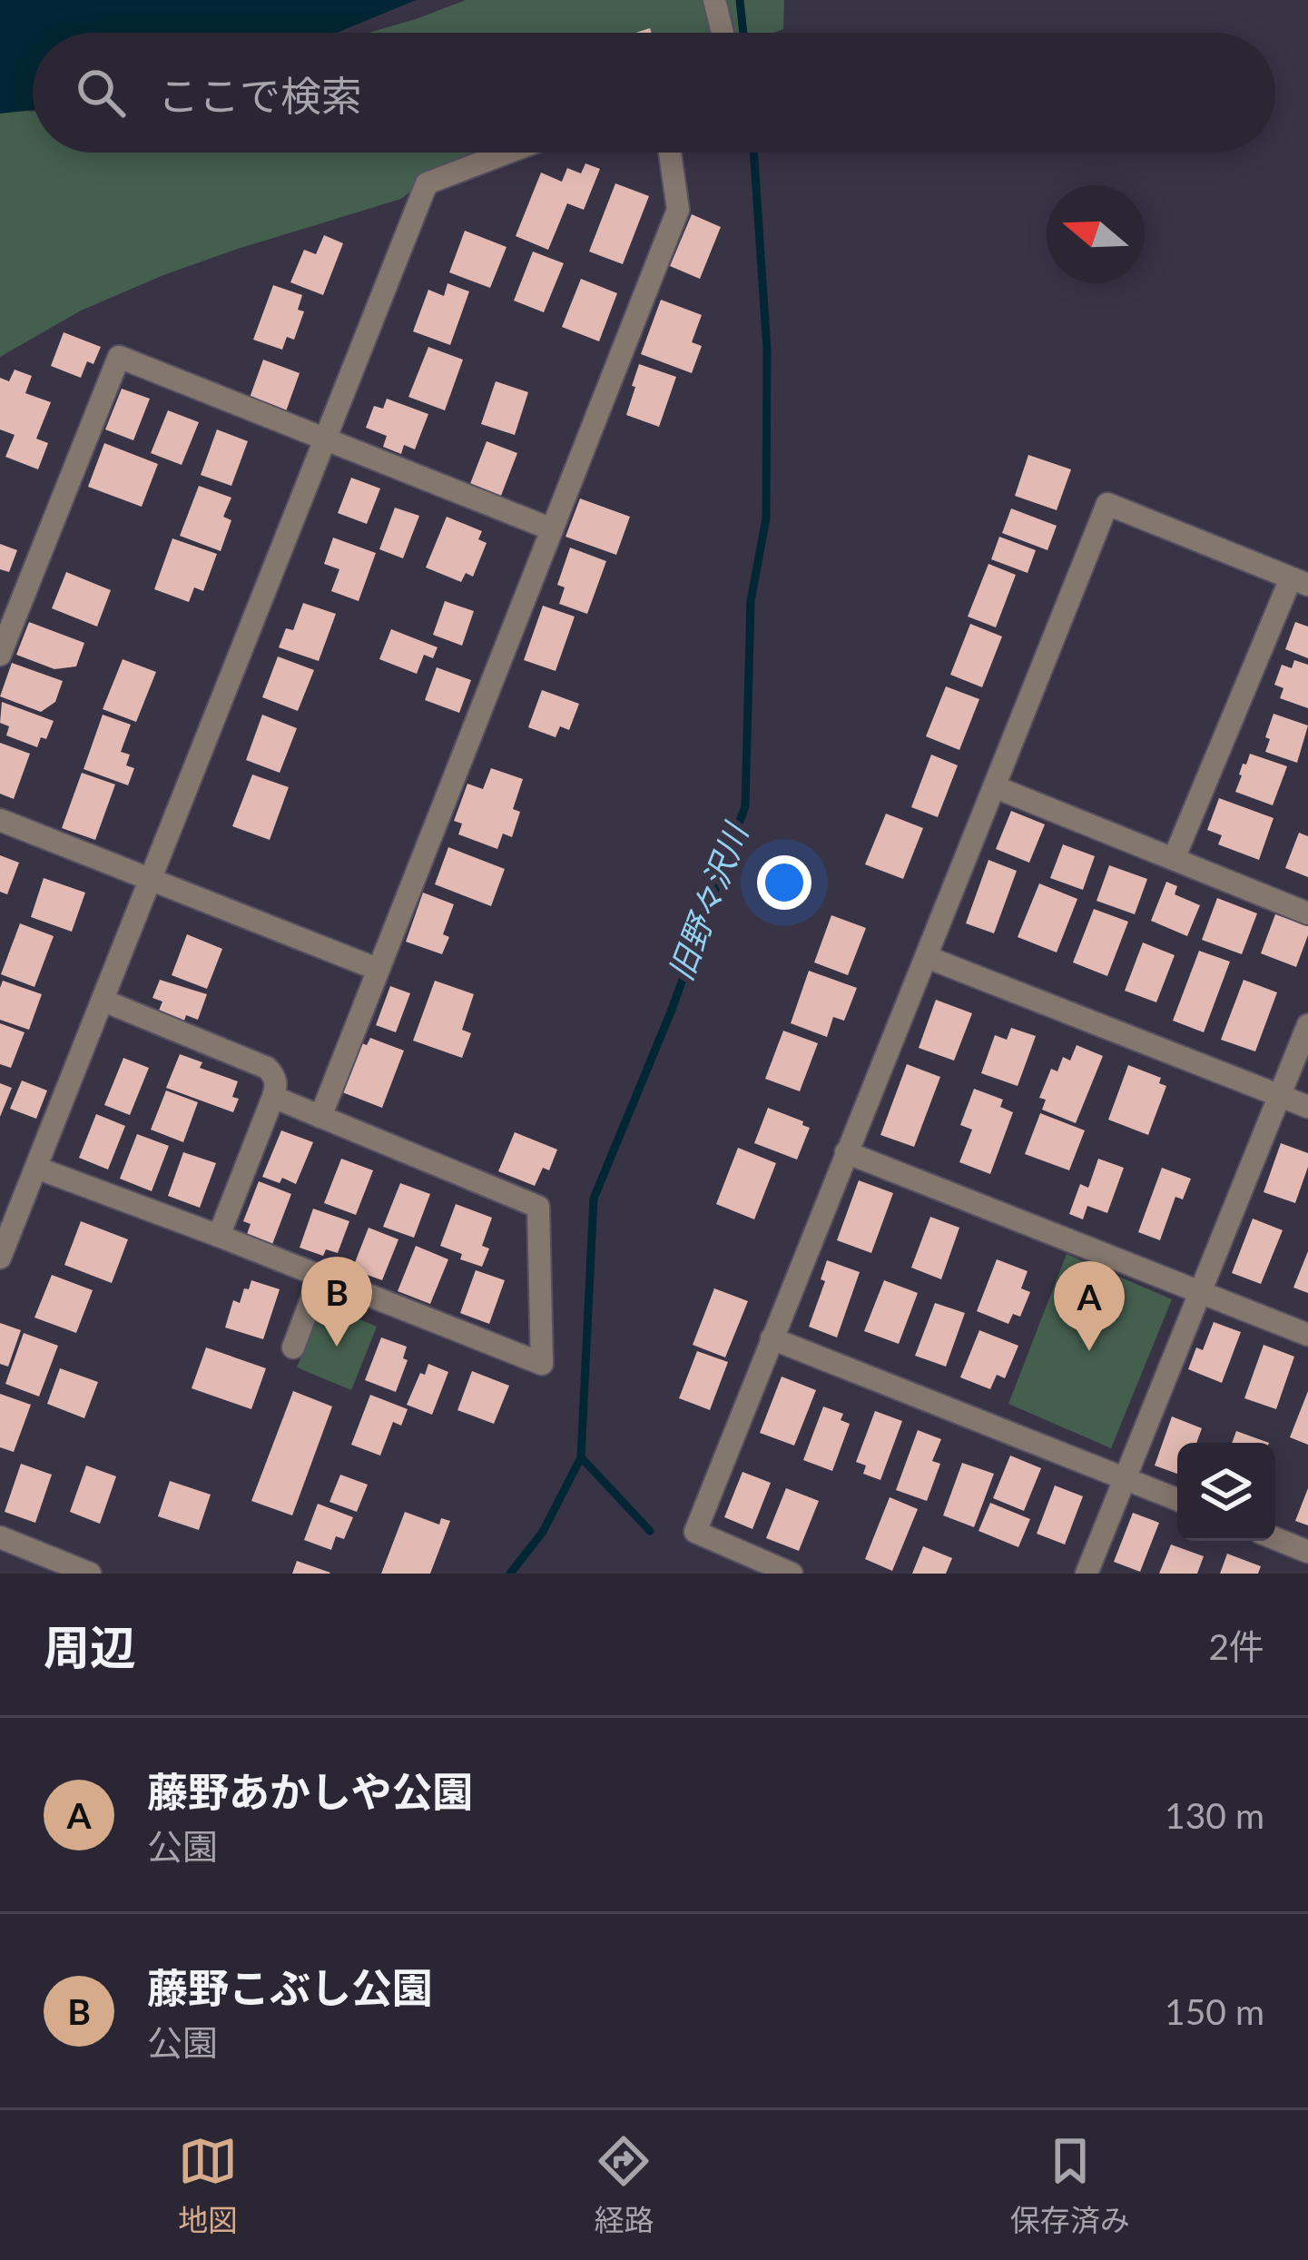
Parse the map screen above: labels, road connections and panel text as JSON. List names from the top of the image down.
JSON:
{
  "water": ["旧野々沢川"],
  "north": "left",
  "page": {
    "search": "ここで検索",
    "pins": ["B", "A"],
    "heading": ["周辺", "2件"],
    "list": [
      {
        "mark": "A",
        "name": "藤野あかしや公園",
        "note": "公園",
        "value": "130 m"
      },
      {
        "mark": "B",
        "name": "藤野こぶし公園",
        "note": "公園",
        "value": "150 m"
      }
    ],
    "nav": ["地図", "経路", "保存済み"]
  }
}
